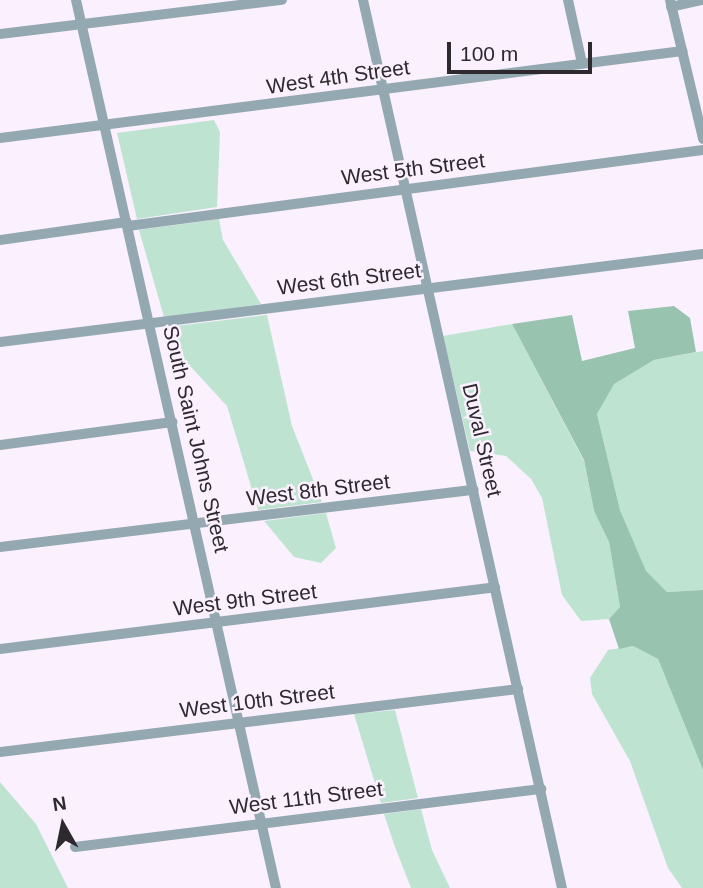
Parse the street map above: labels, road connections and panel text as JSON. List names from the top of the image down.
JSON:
{
  "streets": {
    "street": [
      "West 4th Street",
      "West 5th Street",
      "West 6th Street",
      "South Saint Johns Street",
      "Duval Street",
      "West 8th Street",
      "West 9th Street",
      "West 10th Street",
      "West 11th Street"
    ]
  },
  "crossings": [
    ["West 4th Street", "South Saint Johns Street"],
    ["West 4th Street", "Duval Street"],
    ["West 5th Street", "South Saint Johns Street"],
    ["West 5th Street", "Duval Street"],
    ["West 6th Street", "South Saint Johns Street"],
    ["West 6th Street", "Duval Street"],
    ["South Saint Johns Street", "West 8th Street"],
    ["South Saint Johns Street", "West 9th Street"],
    ["South Saint Johns Street", "West 10th Street"],
    ["South Saint Johns Street", "West 11th Street"],
    ["Duval Street", "West 8th Street"],
    ["Duval Street", "West 9th Street"],
    ["Duval Street", "West 10th Street"],
    ["Duval Street", "West 11th Street"]
  ],
  "scale_bar": "100 m",
  "north": "top"
}
